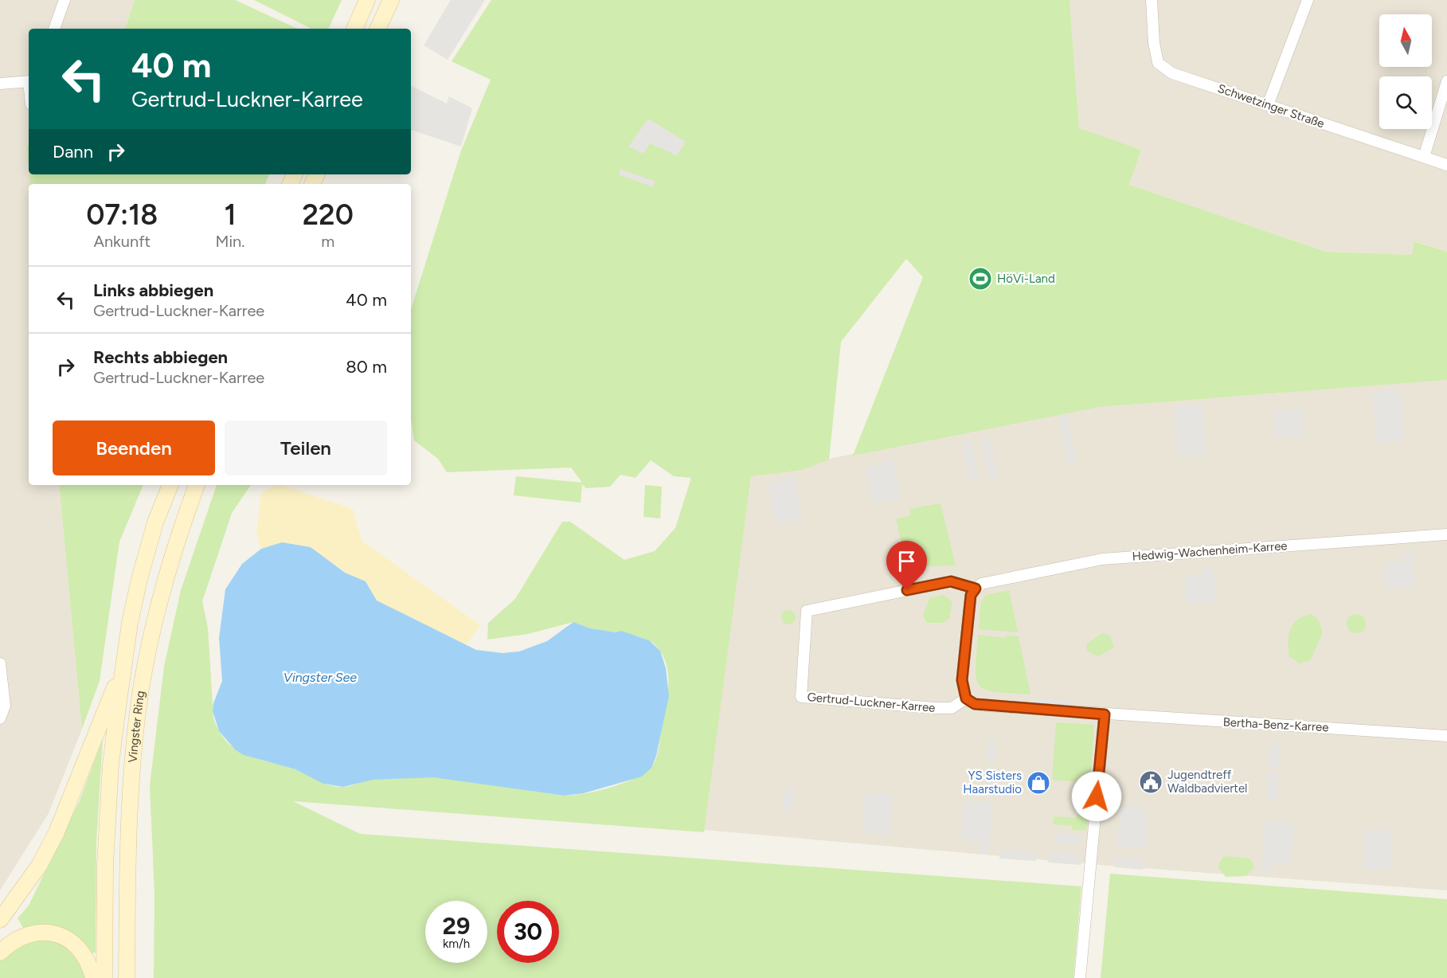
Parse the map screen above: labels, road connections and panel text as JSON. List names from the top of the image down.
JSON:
{
  "streets": {
    "main road": ["Vingster Ring"],
    "street": [
      "Schwetzinger Straße",
      "Hedwig-Wachenheim-Karree",
      "Gertrud-Luckner-Karree",
      "Bertha-Benz-Karree"
    ]
  },
  "crossings": [
    ["Hedwig-Wachenheim-Karree", "Gertrud-Luckner-Karree"]
  ],
  "water": ["Vingster See"],
  "places": {
    "sports": ["HöVi-Land"],
    "public building": ["Jugendtreff Waldbadviertel"],
    "shop": ["YS Sisters Haarstudio"]
  },
  "north": "top",
  "page": {
    "turn": ["40 m", "Gertrud-Luckner-Karree"],
    "then": "Dann",
    "eta": [
      "07:18",
      "Ankunft",
      "1",
      "Min.",
      "220",
      "m"
    ],
    "list": [
      {
        "name": "Links abbiegen",
        "note": "Gertrud-Luckner-Karree",
        "value": "40 m"
      },
      {
        "name": "Rechts abbiegen",
        "note": "Gertrud-Luckner-Karree",
        "value": "80 m"
      }
    ],
    "buttons": ["Beenden", "Teilen"],
    "speed": "29 km/h",
    "limit": "30"
  }
}
